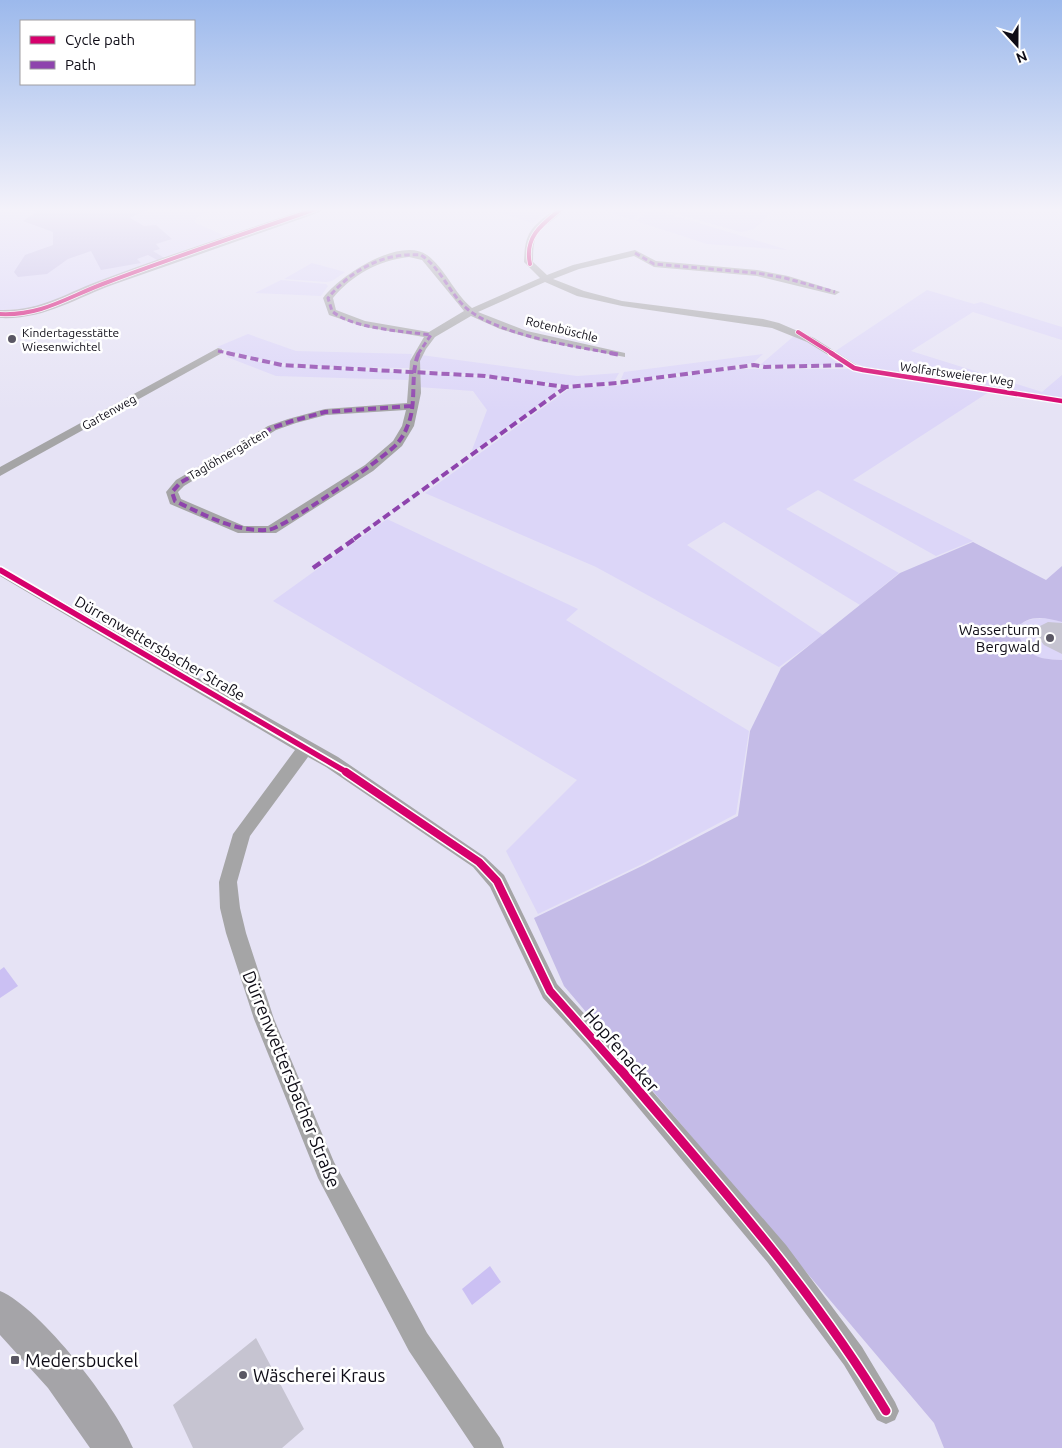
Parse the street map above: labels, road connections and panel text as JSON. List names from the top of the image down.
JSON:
{
  "streets": {
    "street": [
      "Rotenbüschle",
      "Wolfartsweierer Weg",
      "Gartenweg",
      "Taglöhnergärten",
      "Dürrenwettersbacher Straße",
      "Hopfenacker"
    ]
  },
  "crossings": [
    ["Rotenbüschle", "Taglöhnergärten"],
    ["Wolfartsweierer Weg", "Taglöhnergärten"],
    ["Dürrenwettersbacher Straße", "Hopfenacker"]
  ],
  "places": {
    "other": ["Kindertagesstätte Wiesenwichtel", "Wasserturm Bergwald", "Wäscherei Kraus"],
    "transit": ["Medersbuckel"]
  },
  "legend": ["Cycle path", "Path"],
  "north": "bottom"
}
